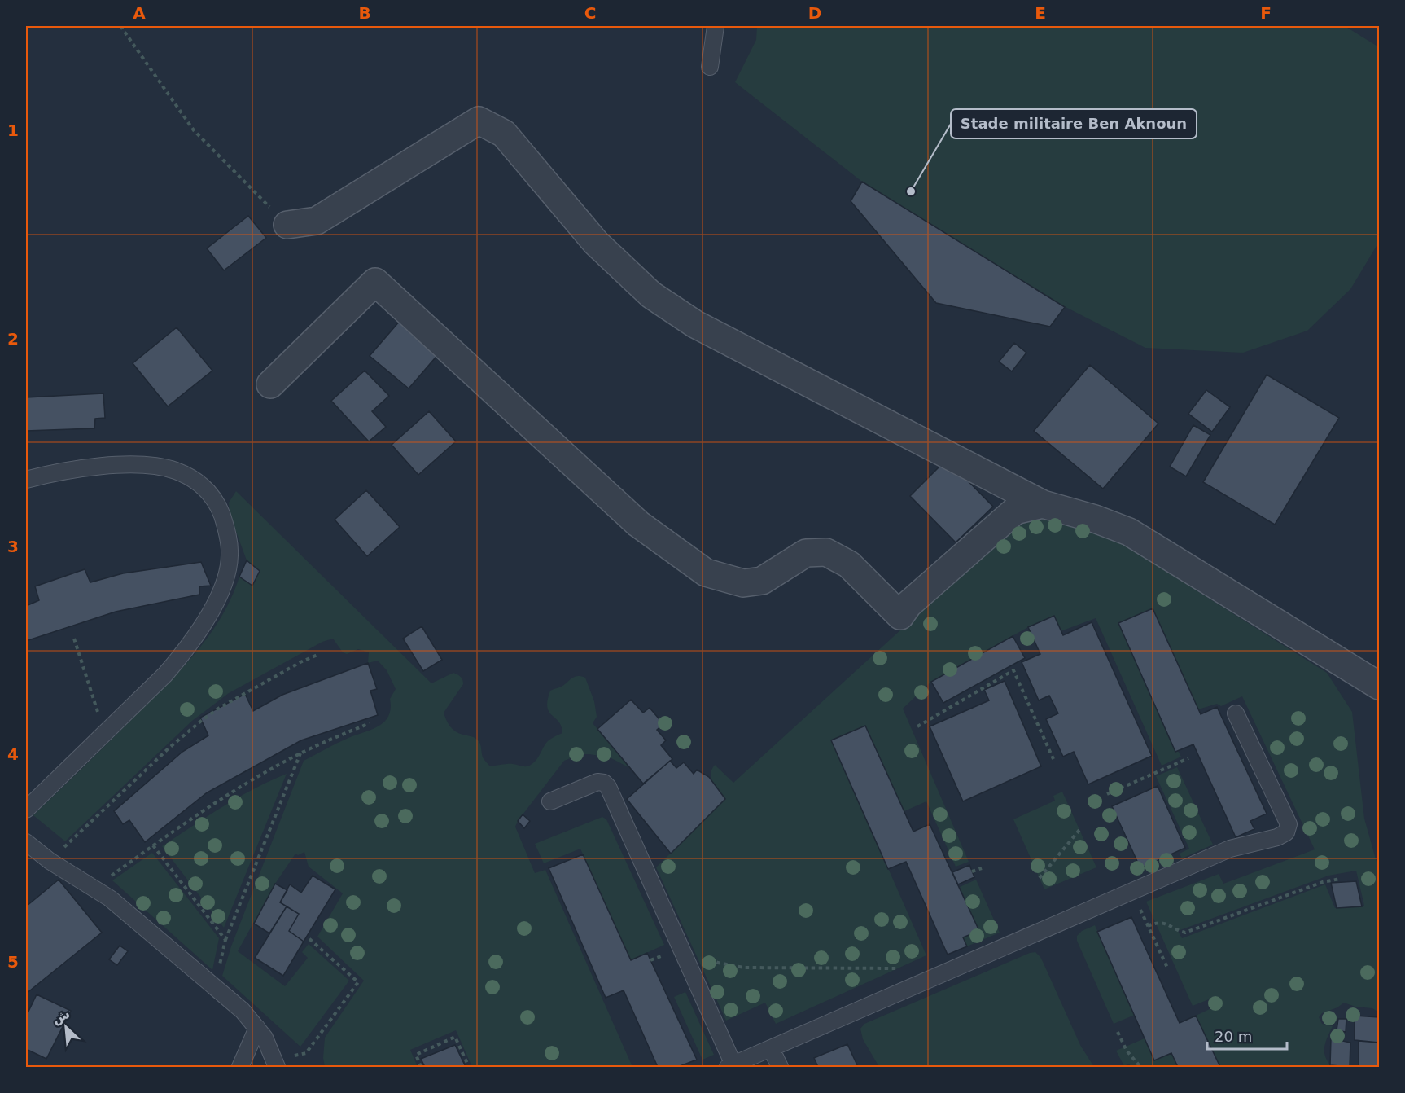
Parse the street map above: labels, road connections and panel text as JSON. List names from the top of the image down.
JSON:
{
  "places": ["Stade militaire Ben Aknoun"],
  "scale_bar": "20 m",
  "north": "top left",
  "grid": {
    "columns": [
      "A",
      "B",
      "C",
      "D",
      "E",
      "F"
    ],
    "rows": [
      "1",
      "2",
      "3",
      "4",
      "5"
    ]
  }
}
